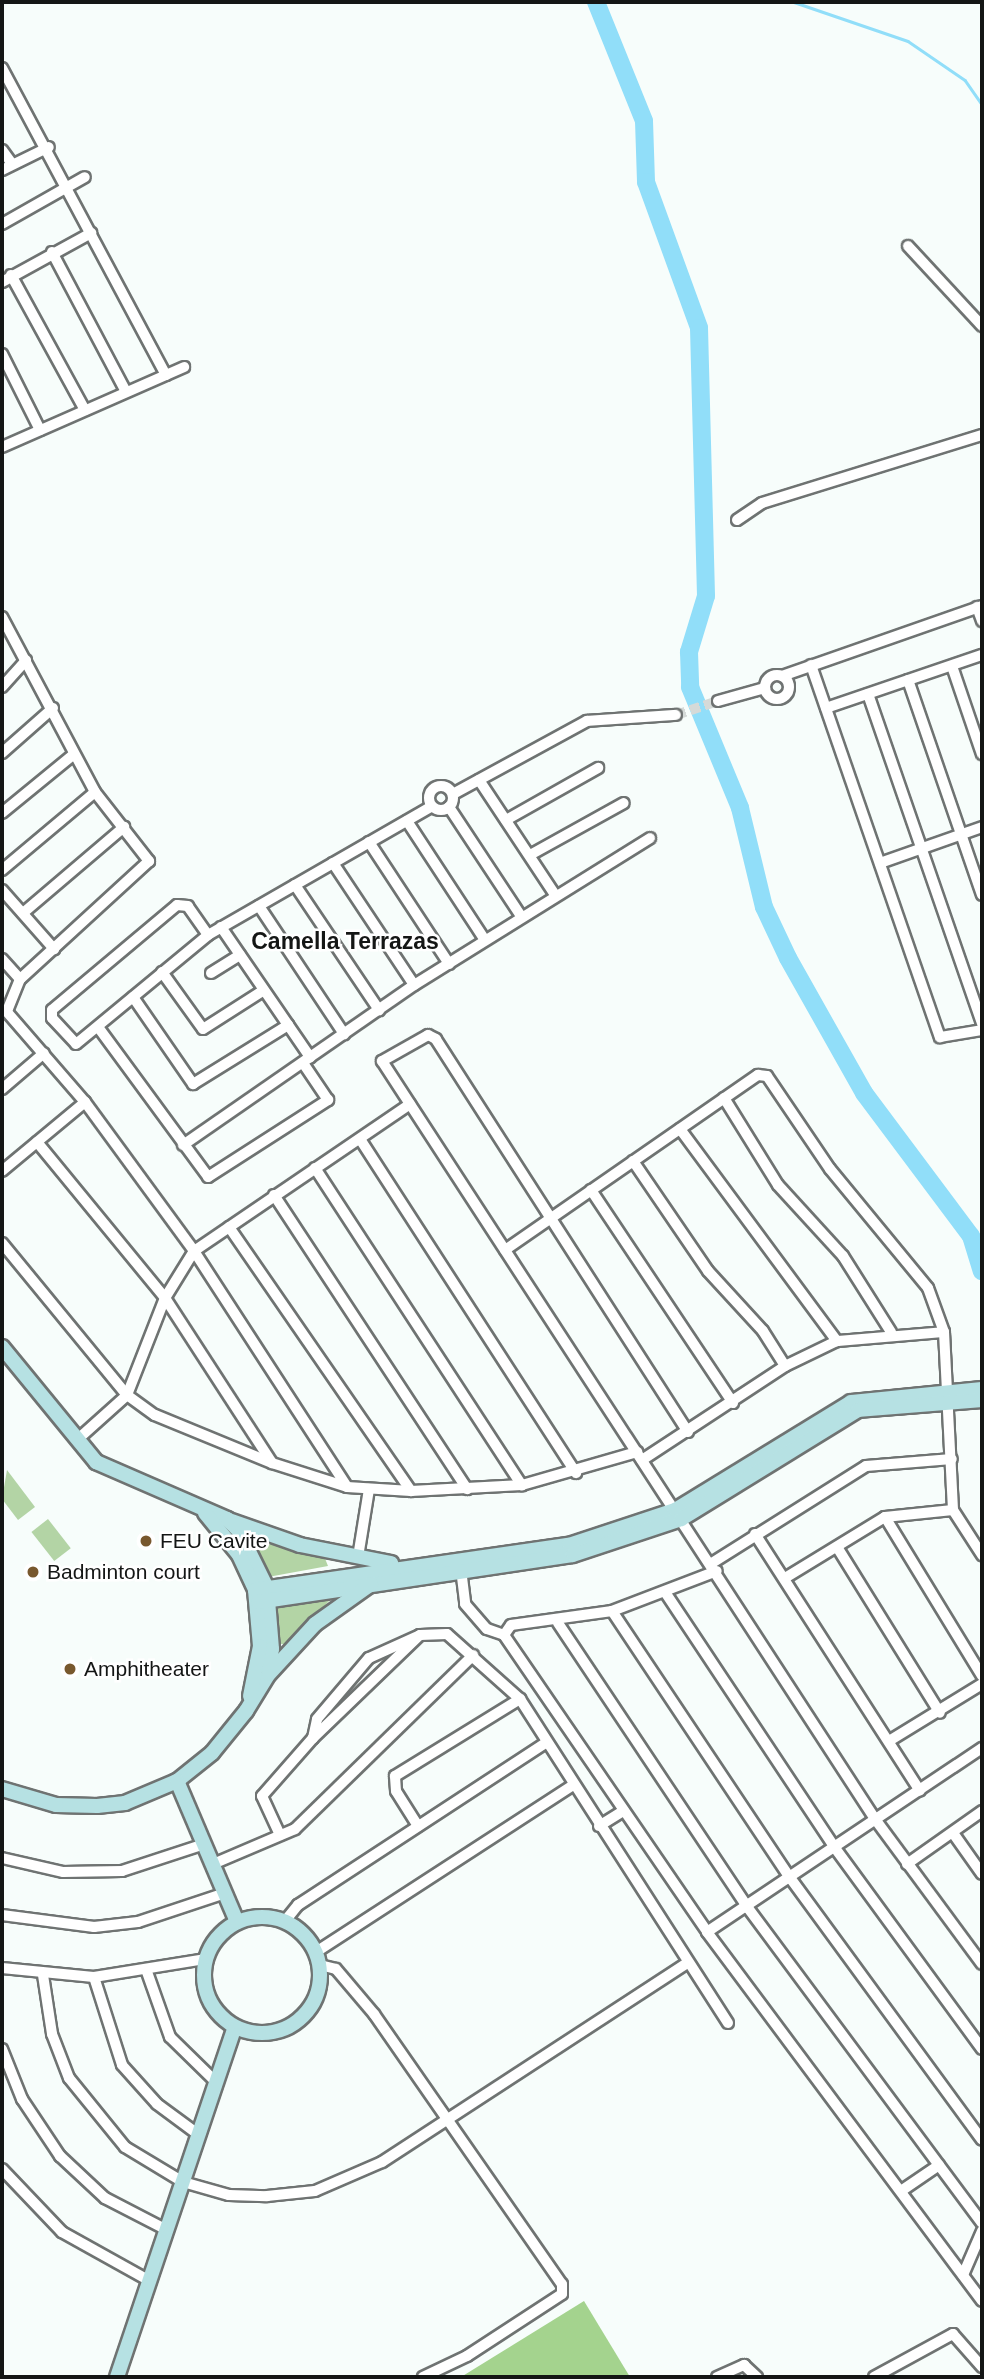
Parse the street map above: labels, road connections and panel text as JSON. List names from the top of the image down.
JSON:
{
  "districts": ["Camella Terrazas"],
  "places": ["FEU Cavite", "Badminton court", "Amphitheater"]
}
